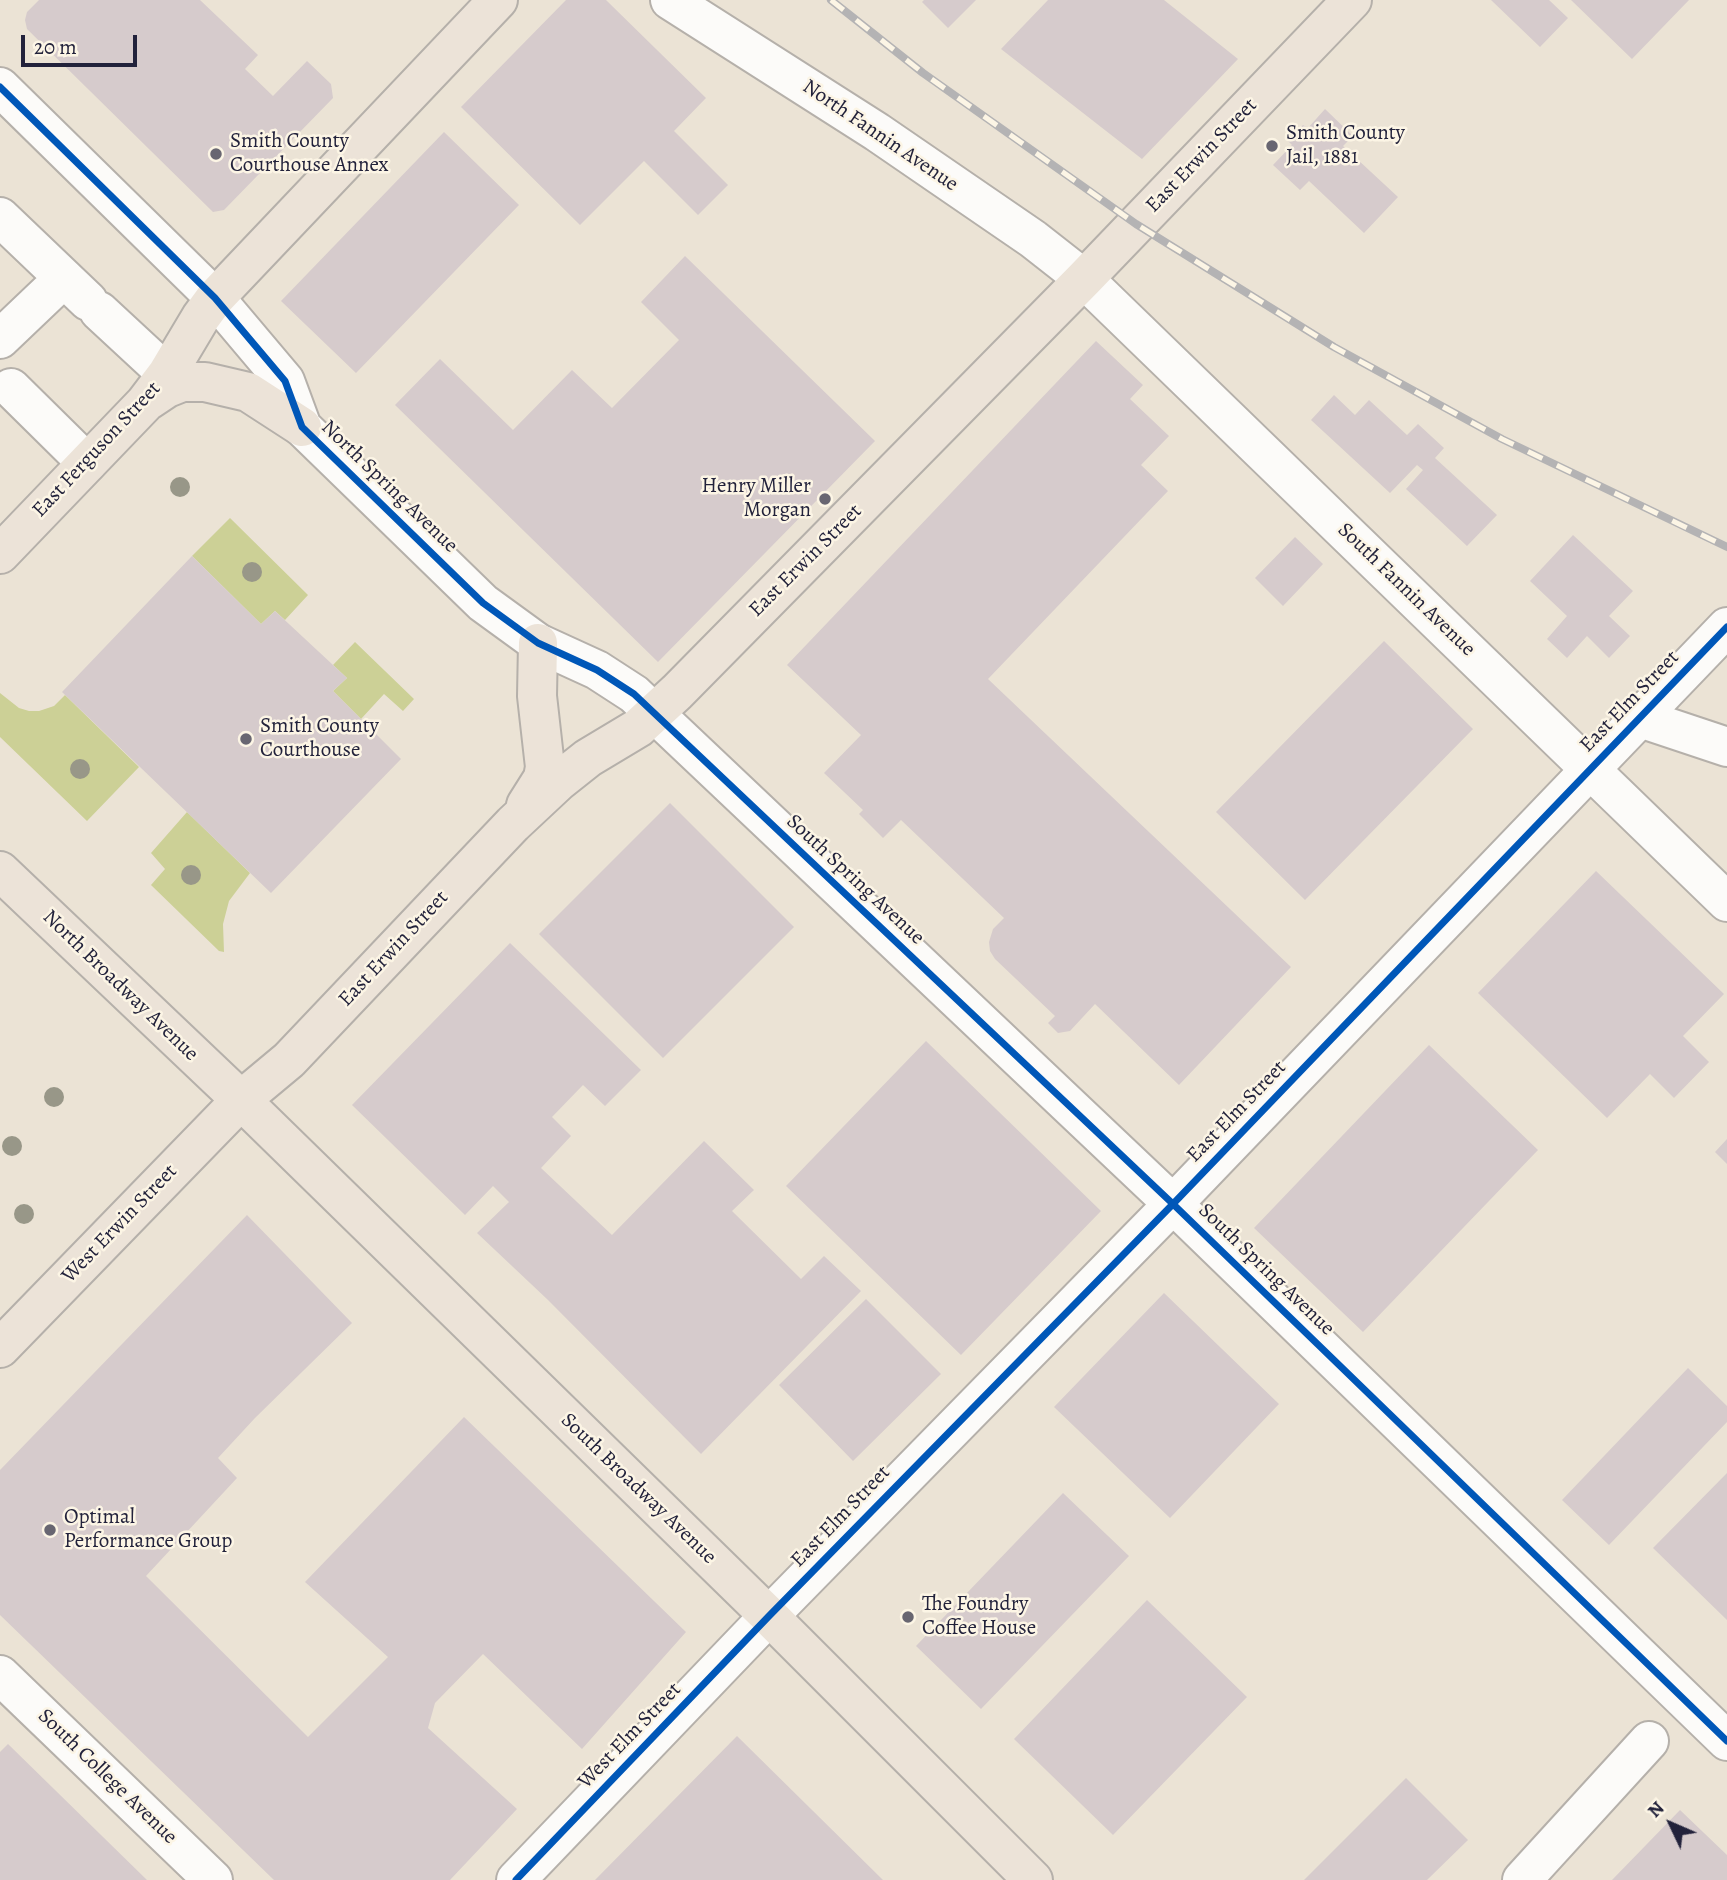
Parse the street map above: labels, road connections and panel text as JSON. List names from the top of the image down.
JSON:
{
  "streets": {
    "main road": [
      "East Erwin Street",
      "East Ferguson Street",
      "North Broadway Avenue",
      "West Erwin Street",
      "South Broadway Avenue"
    ],
    "street": [
      "North Fannin Avenue",
      "North Spring Avenue",
      "South Fannin Avenue",
      "East Elm Street",
      "South Spring Avenue",
      "West Elm Street",
      "South College Avenue"
    ]
  },
  "crossings": [
    ["North Fannin Avenue", "East Erwin Street"],
    ["North Fannin Avenue", "South Fannin Avenue"],
    ["East Erwin Street", "North Spring Avenue"],
    ["East Erwin Street", "South Fannin Avenue"],
    ["East Erwin Street", "South Spring Avenue"],
    ["East Erwin Street", "North Broadway Avenue"],
    ["East Erwin Street", "West Erwin Street"],
    ["East Erwin Street", "South Broadway Avenue"],
    ["East Ferguson Street", "North Spring Avenue"],
    ["North Spring Avenue", "South Spring Avenue"],
    ["South Fannin Avenue", "East Elm Street"],
    ["East Elm Street", "South Spring Avenue"],
    ["East Elm Street", "South Broadway Avenue"],
    ["East Elm Street", "West Elm Street"],
    ["North Broadway Avenue", "West Erwin Street"],
    ["North Broadway Avenue", "South Broadway Avenue"],
    ["West Erwin Street", "South Broadway Avenue"],
    ["South Broadway Avenue", "West Elm Street"]
  ],
  "places": [
    "Smith County Jail, 1881",
    "Smith County Courthouse Annex",
    "Henry Miller Morgan",
    "Smith County Courthouse",
    "Optimal Performance Group",
    "The Foundry Coffee House"
  ],
  "scale_bar": "20 m",
  "north": "top left"
}
